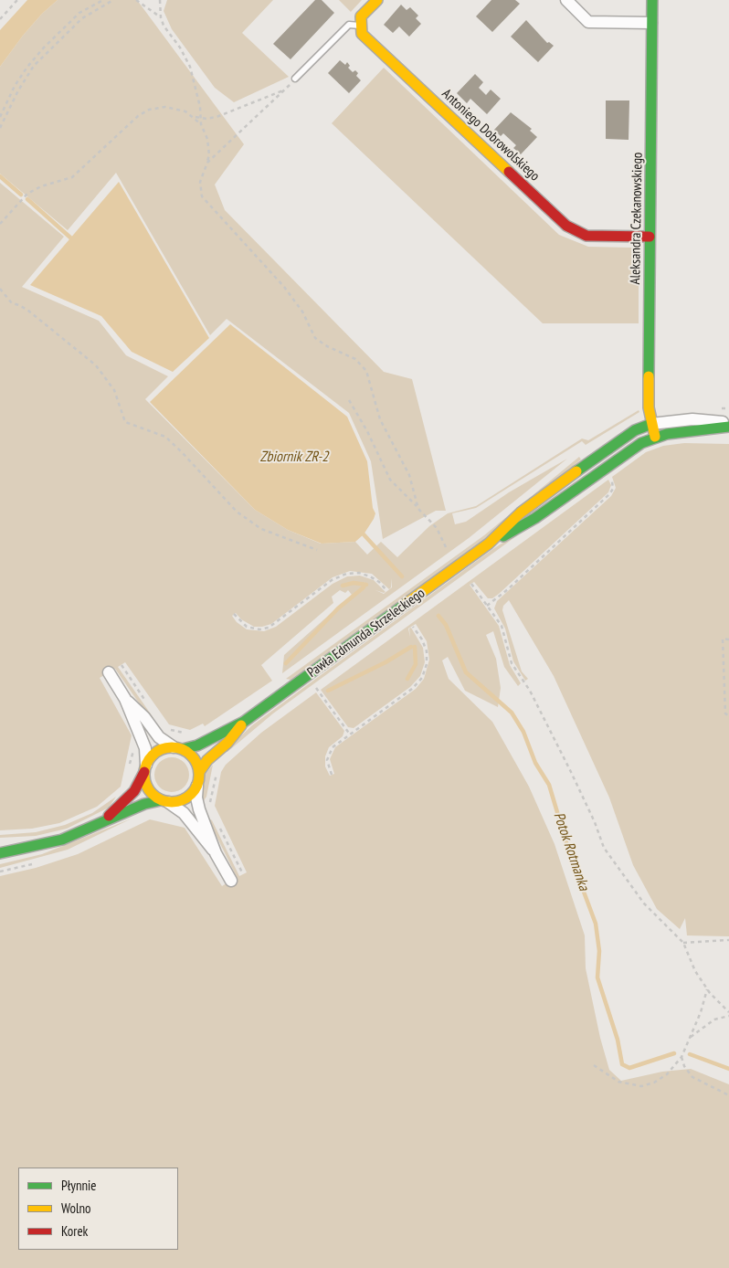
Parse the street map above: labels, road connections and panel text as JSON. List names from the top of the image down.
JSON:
{
  "streets": {
    "main road": ["Antoniego Dobrowolskiego", "Aleksandra Czekanowskiego", "Pawła Edmunda Strzeleckiego"]
  },
  "crossings": [
    ["Antoniego Dobrowolskiego", "Aleksandra Czekanowskiego"],
    ["Aleksandra Czekanowskiego", "Pawła Edmunda Strzeleckiego"]
  ],
  "water": ["Zbiornik ZR-2", "Potok Rotmanka"],
  "legend": ["Płynnie", "Wolno", "Korek"]
}
